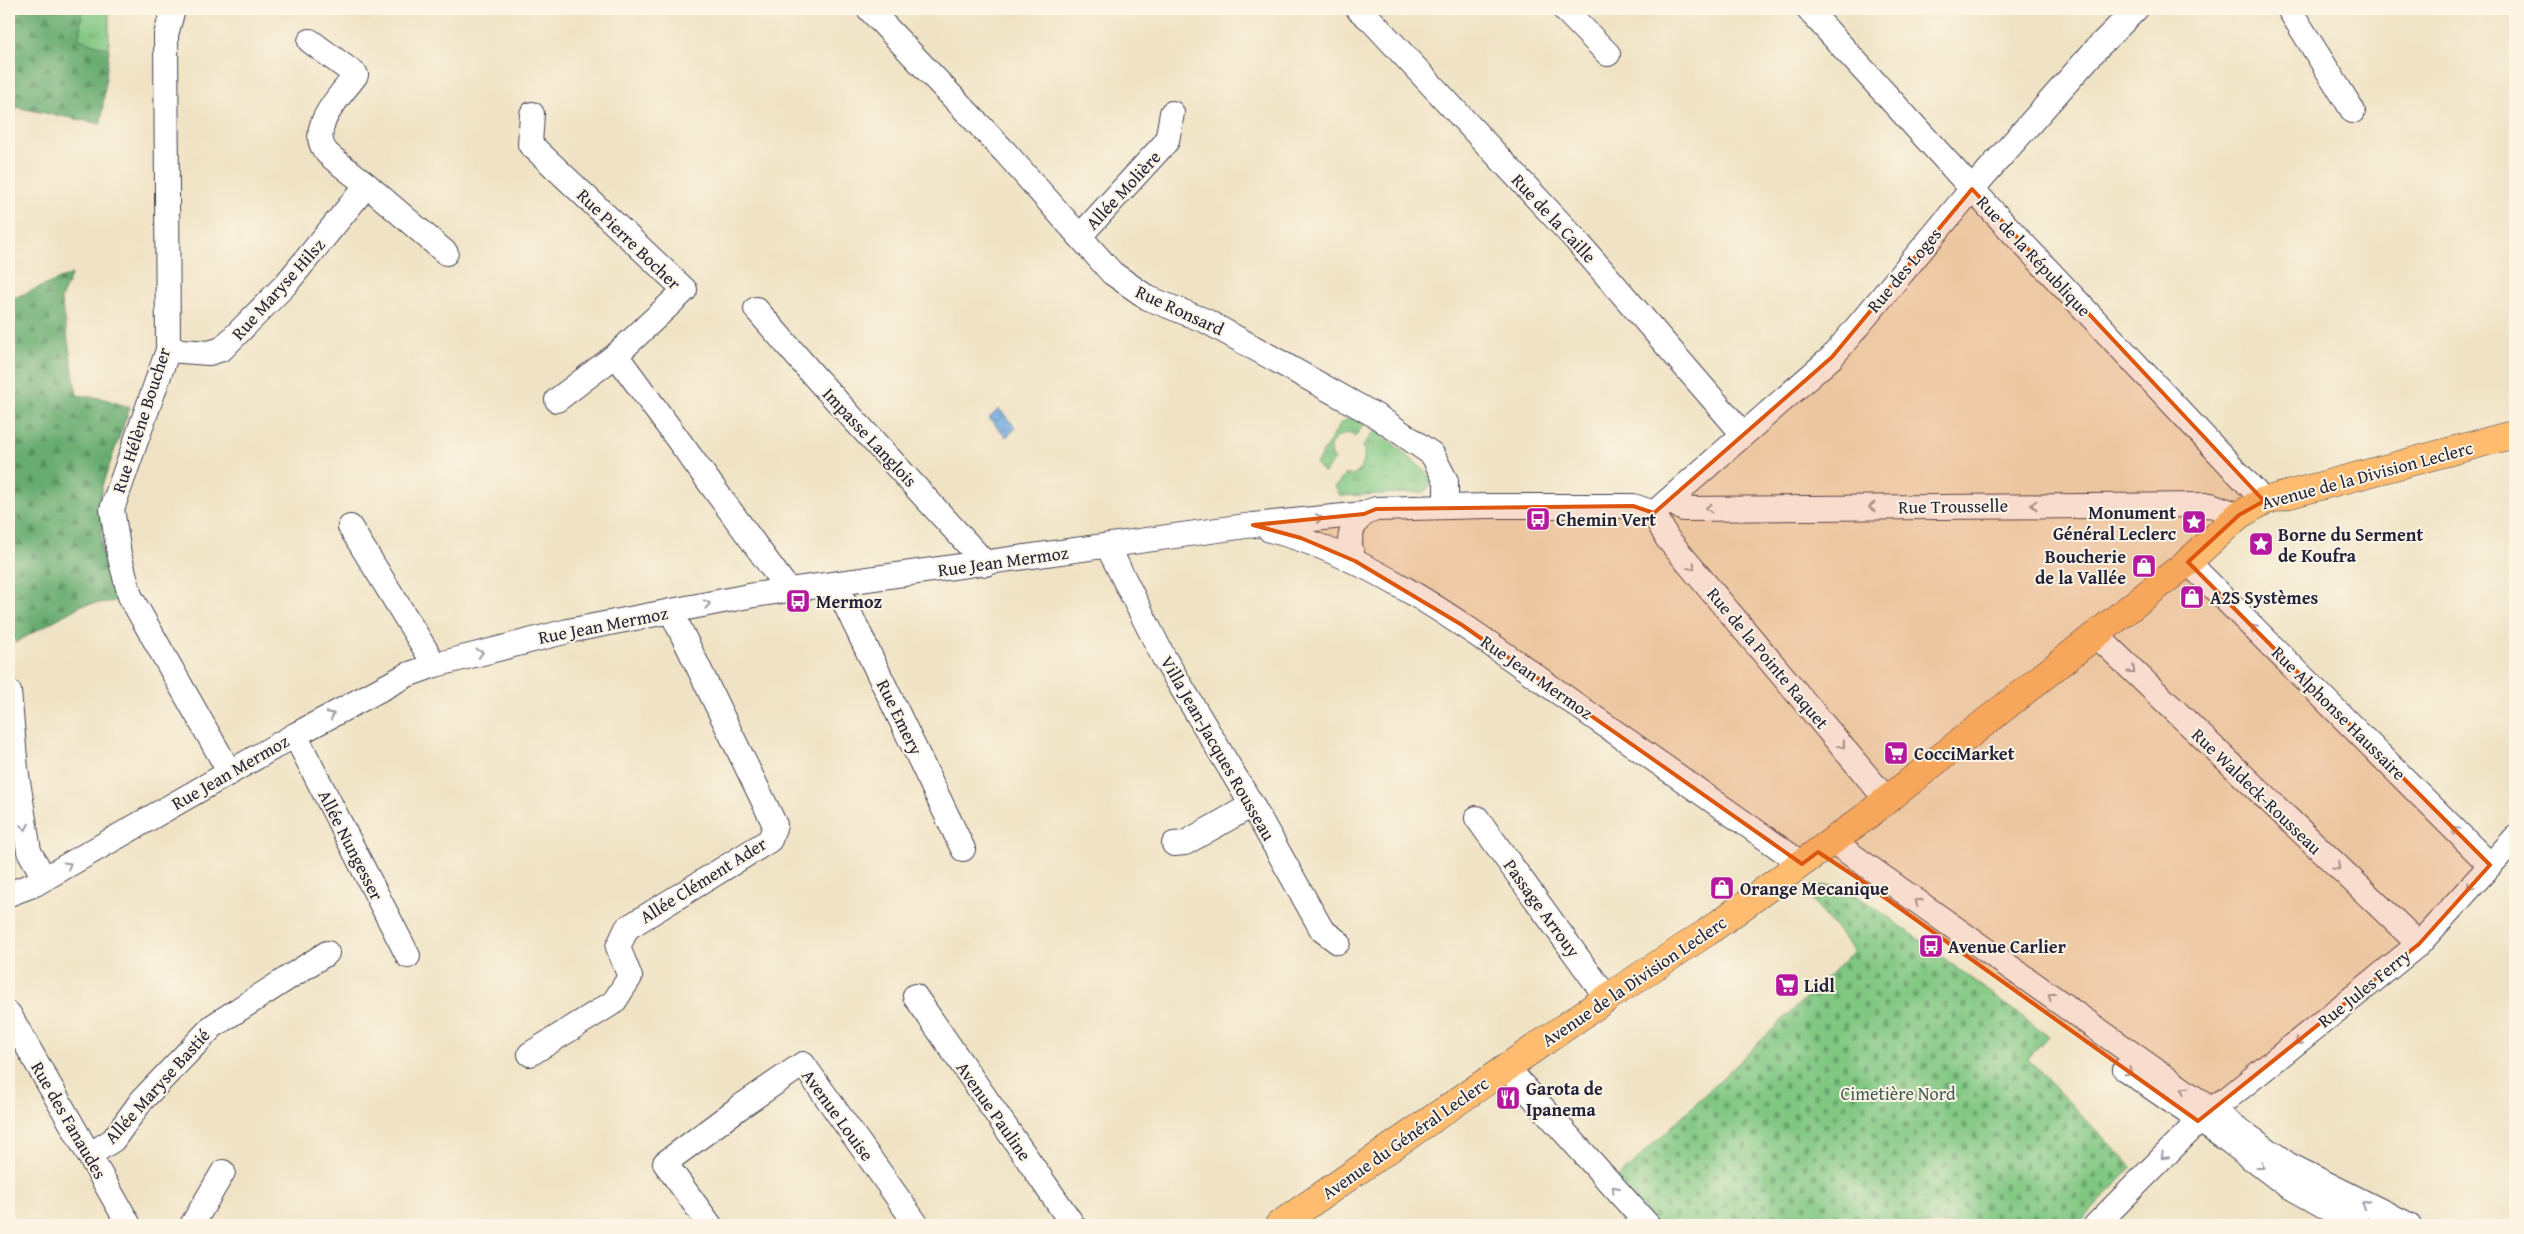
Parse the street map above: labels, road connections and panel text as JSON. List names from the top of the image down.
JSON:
{
  "streets": {
    "main road": ["Avenue de la Division Leclerc", "Avenue du Général Leclerc"],
    "street": [
      "Allée Molière",
      "Rue de la Caille",
      "Rue Pierre Bocher",
      "Rue de la République",
      "Rue des Loges",
      "Rue Maryse Hilsz",
      "Rue Ronsard",
      "Rue Hélène Boucher",
      "Impasse Langlois",
      "Rue Trousselle",
      "Rue Jean Mermoz",
      "Rue de la Pointe Raquet",
      "Rue Alphonse Haussaire",
      "Rue Emery",
      "Villa Jean-Jacques Rousseau",
      "Rue Waldeck-Rousseau",
      "Allée Nungesser",
      "Allée Clément Ader",
      "Passage Arrouy",
      "Rue Jules Ferry",
      "Allée Maryse Bastié",
      "Avenue Pauline",
      "Avenue Louise",
      "Rue des Fanaudes"
    ]
  },
  "crossings": [
    ["Allée Molière", "Rue Ronsard"],
    ["Rue de la Caille", "Rue des Loges"],
    ["Rue de la République", "Rue des Loges"],
    ["Rue de la République", "Avenue de la Division Leclerc"],
    ["Rue des Loges", "Rue Trousselle"],
    ["Rue des Loges", "Rue de la Pointe Raquet"],
    ["Rue Maryse Hilsz", "Rue Hélène Boucher"],
    ["Rue Ronsard", "Rue Trousselle"],
    ["Rue Ronsard", "Rue Jean Mermoz"],
    ["Rue Hélène Boucher", "Rue Jean Mermoz"],
    ["Impasse Langlois", "Rue Jean Mermoz"],
    ["Avenue de la Division Leclerc", "Rue Trousselle"],
    ["Avenue de la Division Leclerc", "Rue Jean Mermoz"],
    ["Avenue de la Division Leclerc", "Rue de la Pointe Raquet"],
    ["Avenue de la Division Leclerc", "Rue Alphonse Haussaire"],
    ["Avenue de la Division Leclerc", "Rue Waldeck-Rousseau"],
    ["Avenue de la Division Leclerc", "Passage Arrouy"],
    ["Avenue de la Division Leclerc", "Avenue du Général Leclerc"],
    ["Rue Trousselle", "Rue Jean Mermoz"],
    ["Rue Trousselle", "Rue de la Pointe Raquet"],
    ["Rue Jean Mermoz", "Rue Emery"],
    ["Rue Jean Mermoz", "Villa Jean-Jacques Rousseau"],
    ["Rue Jean Mermoz", "Allée Nungesser"],
    ["Rue Jean Mermoz", "Allée Clément Ader"],
    ["Rue Alphonse Haussaire", "Rue Jules Ferry"],
    ["Rue Waldeck-Rousseau", "Rue Jules Ferry"],
    ["Allée Maryse Bastié", "Rue des Fanaudes"]
  ],
  "one_way": [
    "Rue Trousselle",
    "Rue Jean Mermoz",
    "Rue de la Pointe Raquet",
    "Rue Alphonse Haussaire",
    "Rue Waldeck-Rousseau",
    "Rue Jules Ferry"
  ],
  "parks": ["Cimetière Nord"],
  "places": {
    "bus stop": ["Chemin Vert", "Mermoz", "Avenue Carlier"],
    "place": ["Monument Général Leclerc", "Borne du Serment de Koufra"],
    "shop": ["Boucherie de la Vallée", "A2S Systèmes", "Orange Mecanique"],
    "supermarket": ["CocciMarket", "Lidl"],
    "restaurant": ["Garota de Ipanema"]
  }
}
